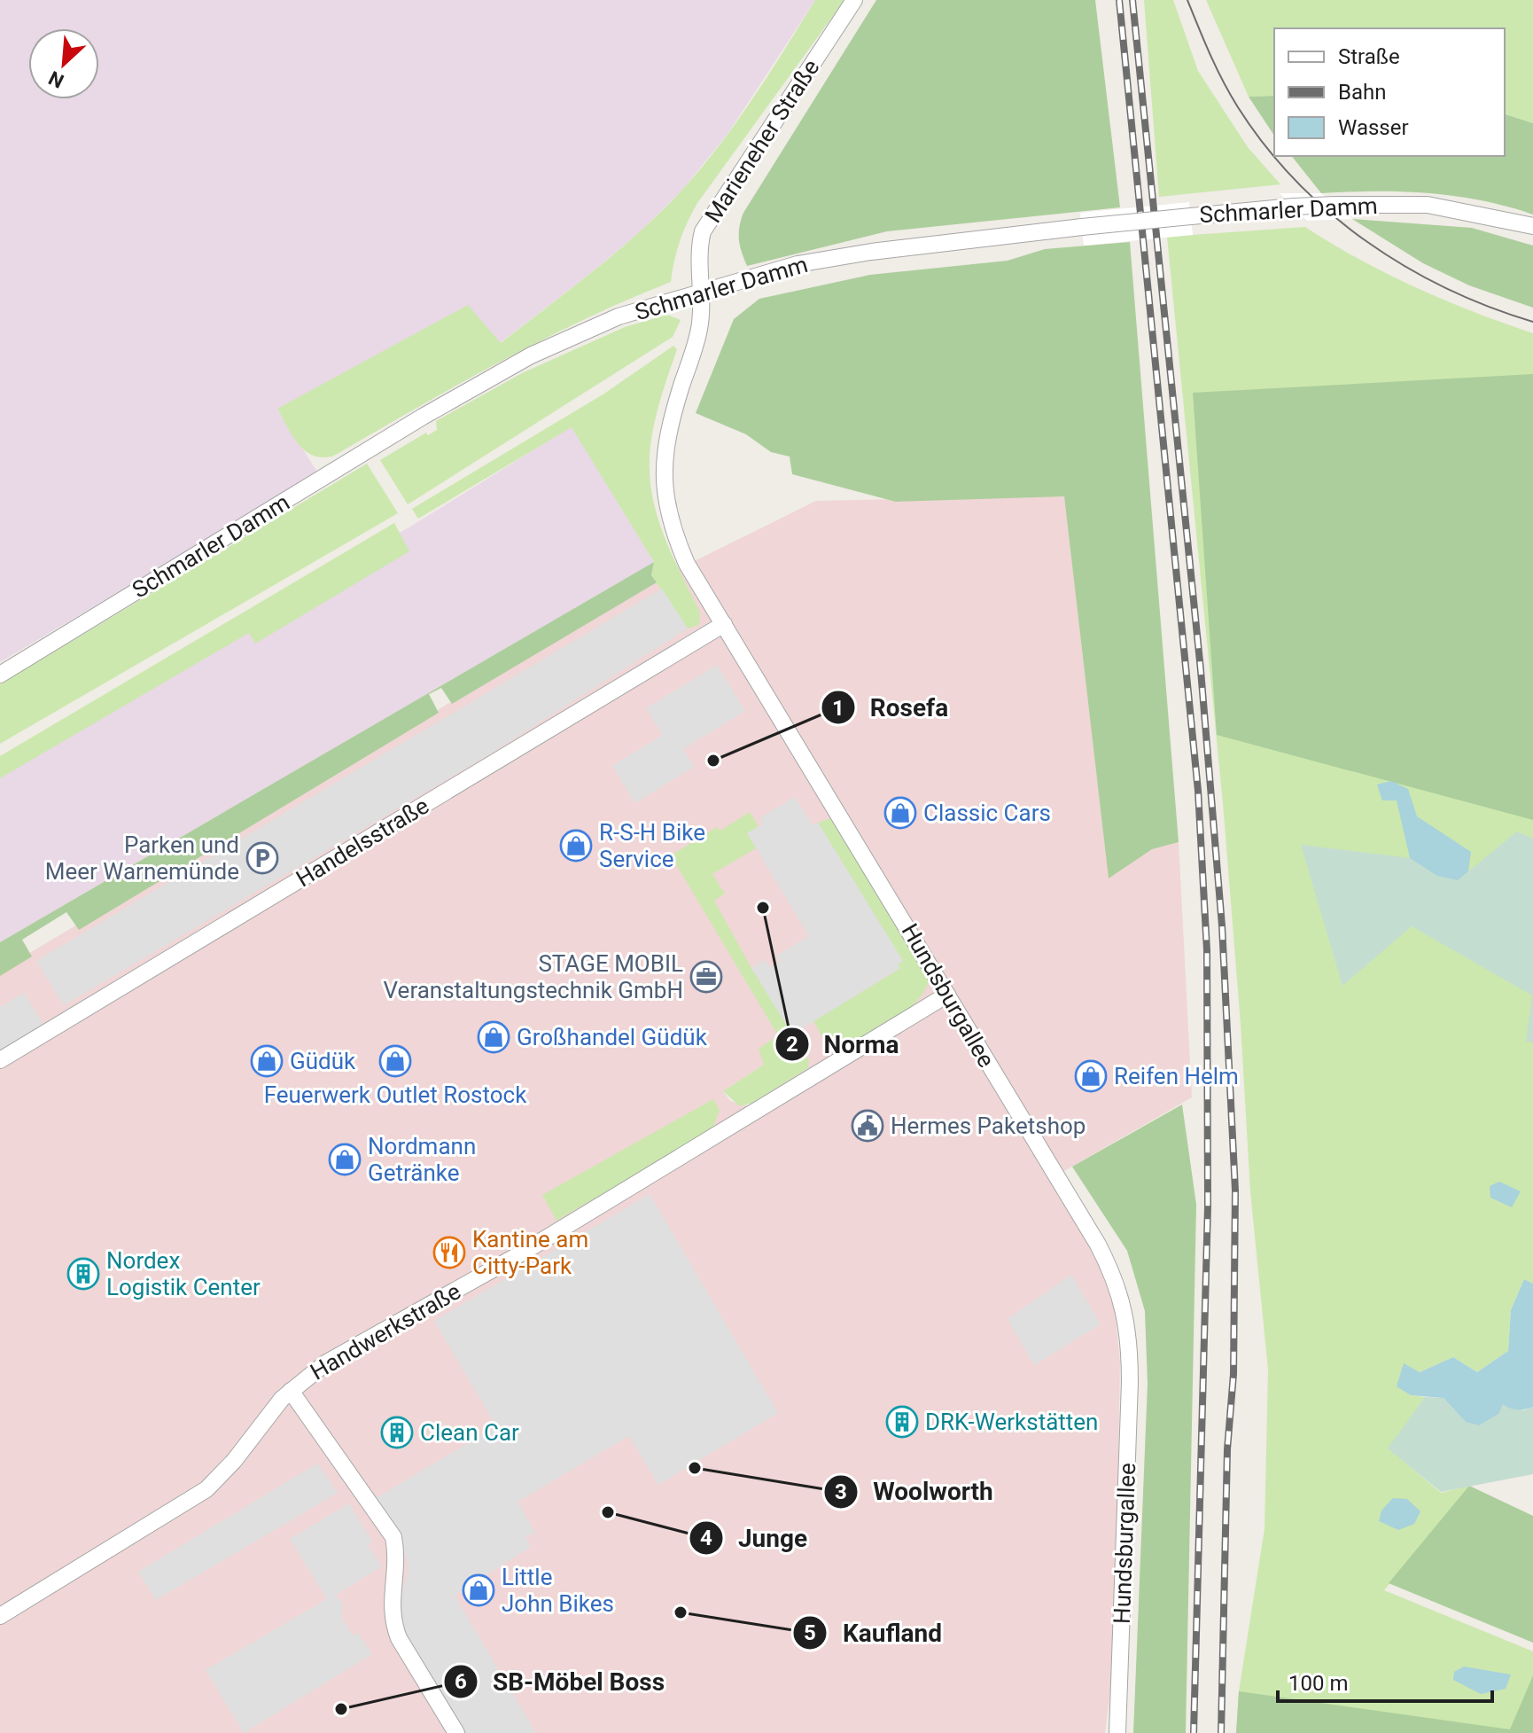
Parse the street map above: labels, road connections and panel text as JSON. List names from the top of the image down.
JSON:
{
  "streets": {
    "street": [
      "Marieneher Straße",
      "Schmarler Damm",
      "Handelsstraße",
      "Hundsburgallee",
      "Handwerkstraße"
    ]
  },
  "crossings": [
    ["Marieneher Straße", "Schmarler Damm"],
    ["Marieneher Straße", "Hundsburgallee"],
    ["Schmarler Damm", "Hundsburgallee"],
    ["Handelsstraße", "Hundsburgallee"],
    ["Hundsburgallee", "Handwerkstraße"]
  ],
  "places": {
    "other": [
      "Rosefa",
      "Norma",
      "Woolworth",
      "Junge",
      "Kaufland",
      "SB-Möbel Boss"
    ],
    "shop": [
      "Classic Cars",
      "R-S-H Bike Service",
      "Großhandel Güdük",
      "Güdük",
      "Feuerwerk Outlet Rostock",
      "Reifen Helm",
      "Nordmann Getränke",
      "Little John Bikes"
    ],
    "parking": ["Parken und Meer Warnemünde"],
    "office": ["STAGE MOBIL Veranstaltungstechnik GmbH"],
    "public building": ["Hermes Paketshop"],
    "restaurant": ["Kantine am Citty-Park"],
    "building": ["Nordex Logistik Center", "DRK-Werkstätten", "Clean Car"]
  },
  "legend": ["Straße", "Bahn", "Wasser"],
  "scale_bar": "100 m",
  "north": "bottom left"
}
